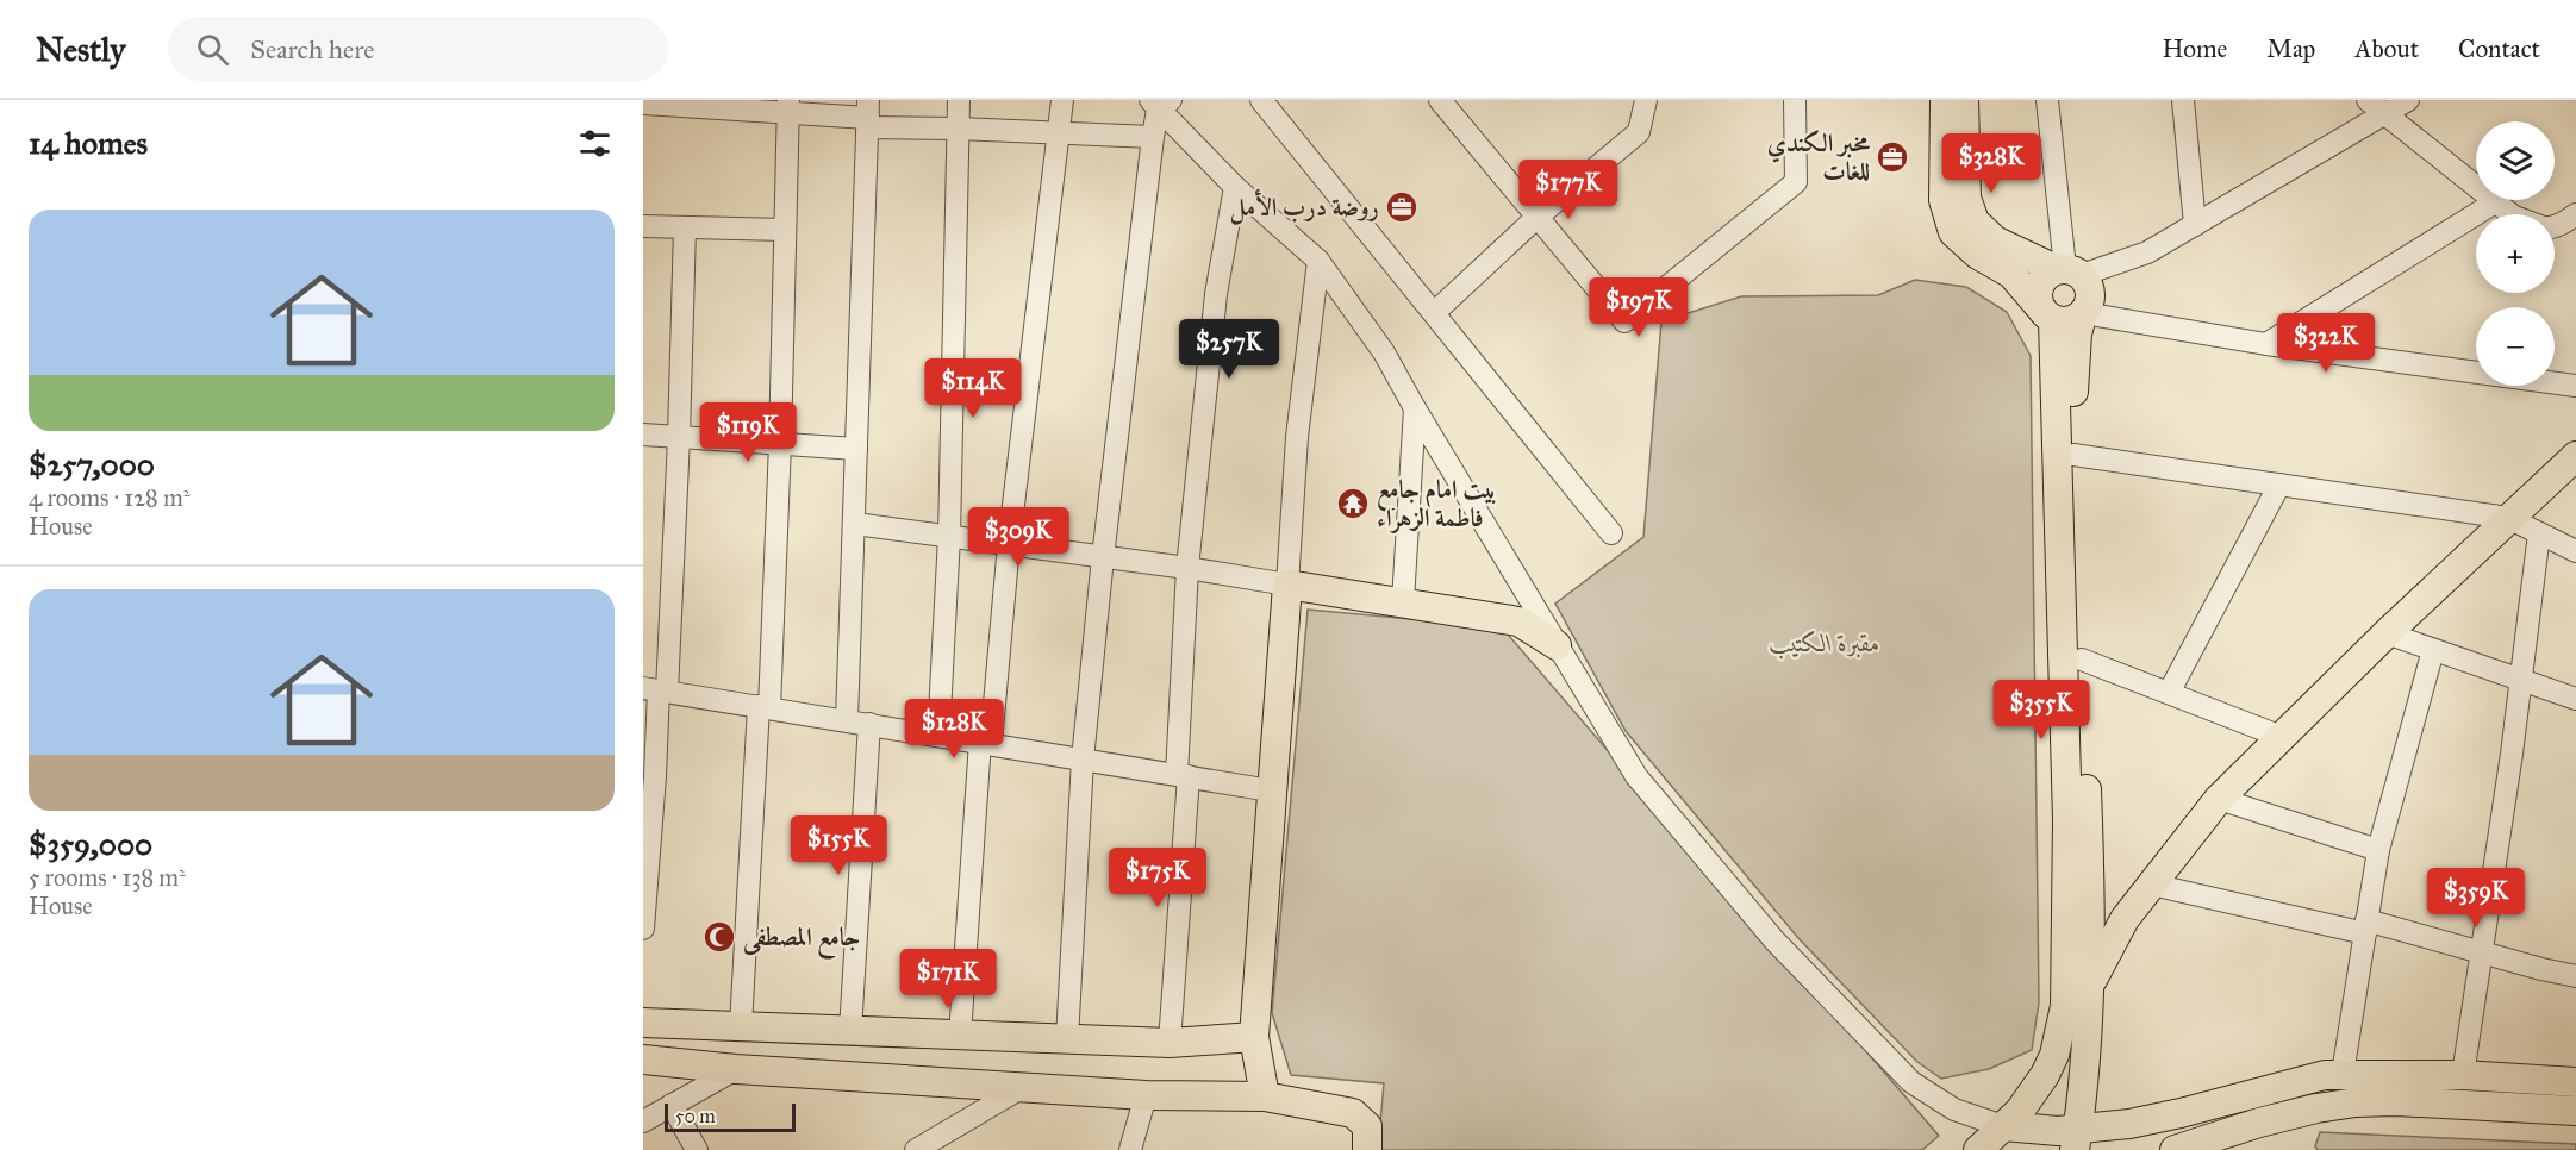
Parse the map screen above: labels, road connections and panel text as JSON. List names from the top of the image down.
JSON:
{
  "parks": ["مقبرة الكتيب"],
  "places": {
    "office": ["مخبر الكندي للغات", "روضة درب الأمل"],
    "temple": ["بيت امام جامع فاطمة الزهراء"],
    "mosque": ["جامع المصطفى"]
  },
  "scale_bar": "50 m",
  "page": {
    "header": "Nestly",
    "search": "Search here",
    "nav": [
      "Home",
      "Map",
      "About",
      "Contact"
    ],
    "heading": "14 homes",
    "map_buttons": ["+", "−"],
    "price": [
      "$328K",
      "$177K",
      "$197K",
      "$322K",
      "$257K",
      "$114K",
      "$119K",
      "$309K",
      "$355K",
      "$128K",
      "$155K",
      "$175K",
      "$359K",
      "$171K"
    ],
    "list": [
      {
        "name": "$257,000",
        "note": "4 rooms · 128 m² · House"
      },
      {
        "name": "$359,000",
        "note": "5 rooms · 138 m² · House"
      }
    ],
    "scale": "50 m"
  }
}
